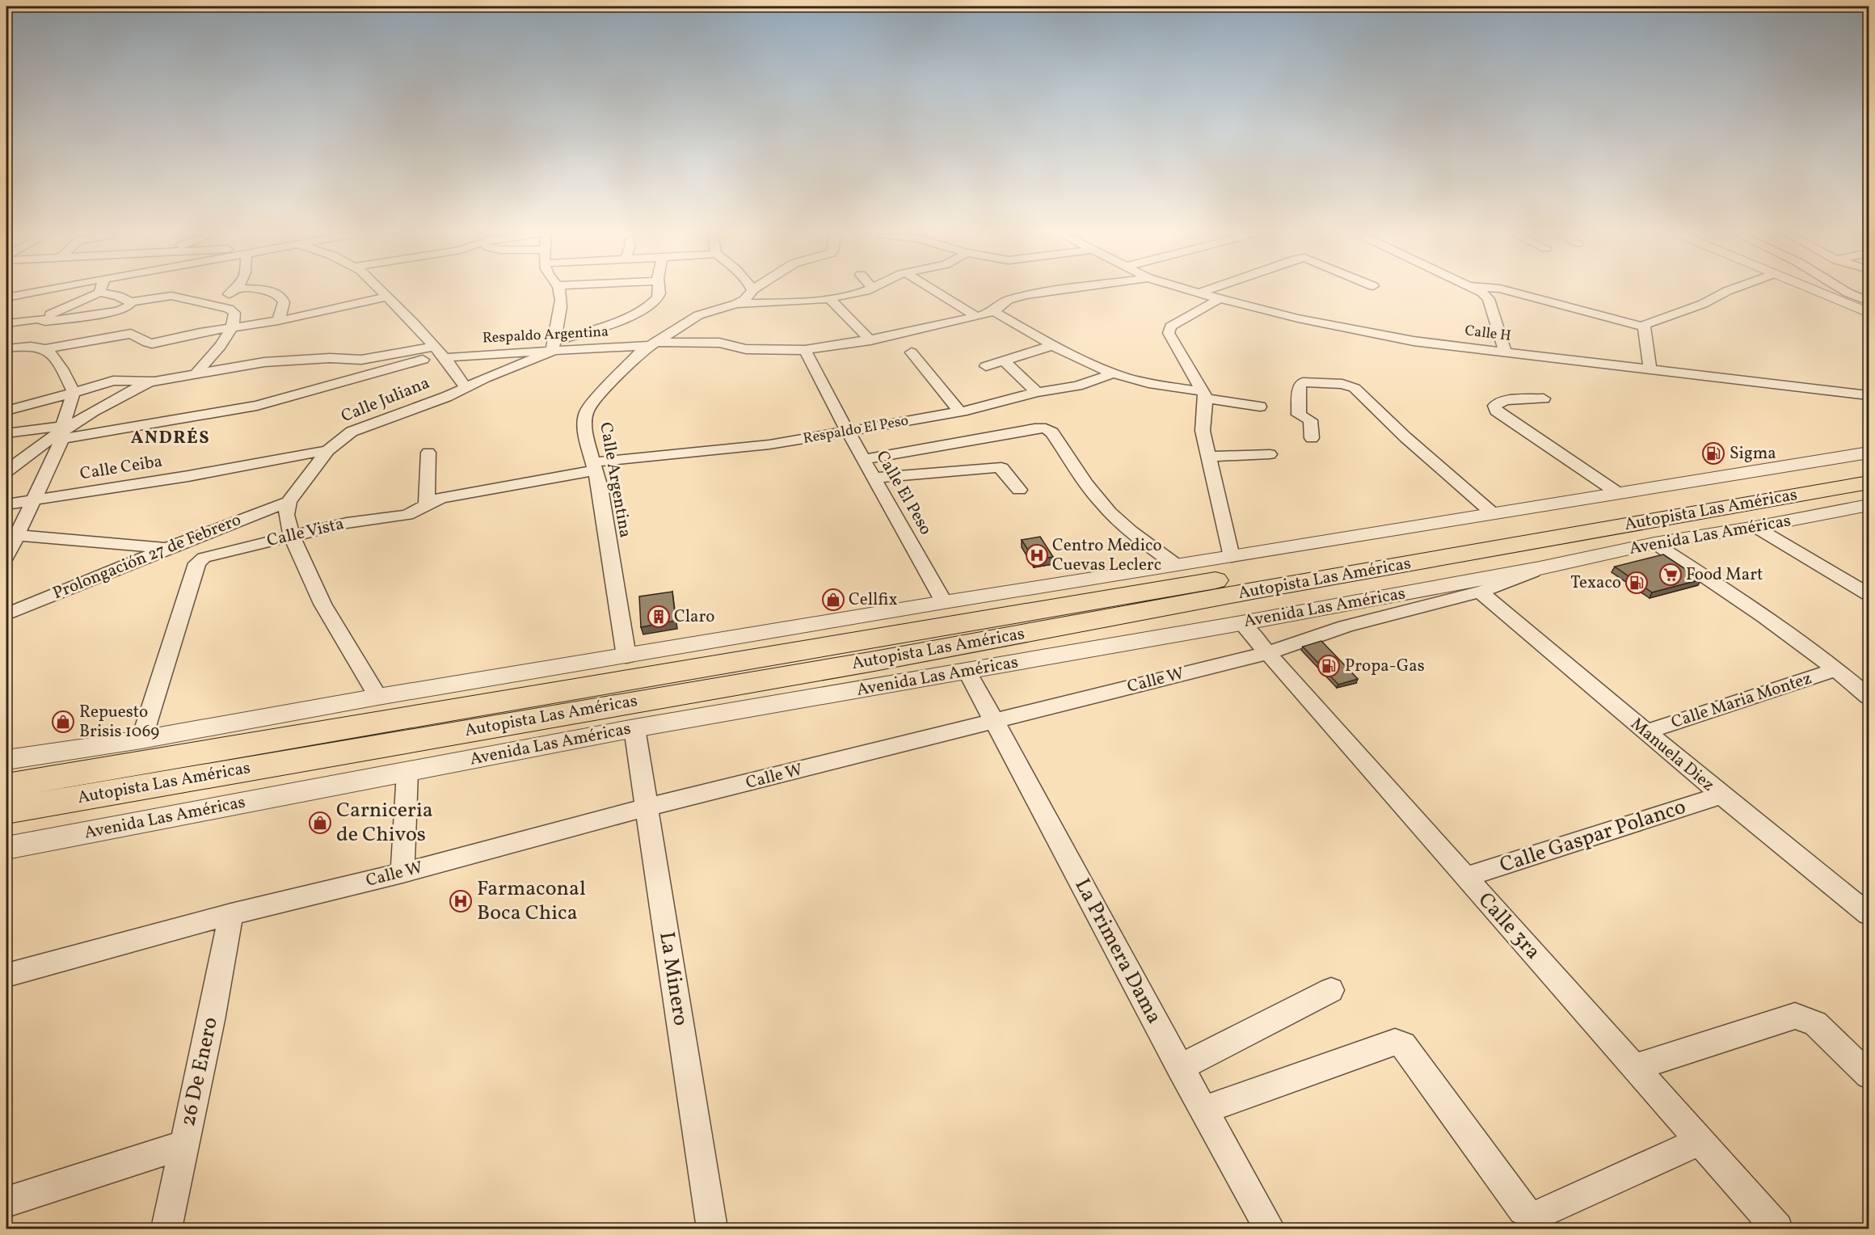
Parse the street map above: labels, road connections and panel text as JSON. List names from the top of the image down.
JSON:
{
  "streets": {
    "highway": ["Autopista Las Américas"],
    "street": [
      "Calle H",
      "Respaldo Argentina",
      "Calle Juliana",
      "Respaldo El Peso",
      "Calle Ceiba",
      "Calle Argentina",
      "Calle El Peso",
      "Calle Vista",
      "Avenida Las Américas",
      "Prolongación 27 de Febrero",
      "Calle W",
      "Calle Maria Montez",
      "Manuela Diez",
      "Calle Gaspar Polanco",
      "Calle 3ra",
      "La Primera Dama",
      "La Minero",
      "26 De Enero"
    ]
  },
  "crossings": [
    ["Respaldo Argentina", "Calle Juliana"],
    ["Respaldo Argentina", "Calle Argentina"],
    ["Respaldo Argentina", "Calle El Peso"],
    ["Calle Juliana", "Calle Ceiba"],
    ["Calle Juliana", "Prolongación 27 de Febrero"],
    ["Respaldo El Peso", "Calle Argentina"],
    ["Respaldo El Peso", "Calle El Peso"],
    ["Respaldo El Peso", "Calle Vista"],
    ["Calle Argentina", "Calle Vista"],
    ["Avenida Las Américas", "Calle W"],
    ["Avenida Las Américas", "Calle 3ra"],
    ["Avenida Las Américas", "La Primera Dama"],
    ["Avenida Las Américas", "La Minero"],
    ["Calle W", "Manuela Diez"],
    ["Calle W", "Calle 3ra"],
    ["Calle W", "La Primera Dama"],
    ["Calle W", "La Minero"],
    ["Calle W", "26 De Enero"],
    ["Calle Maria Montez", "Manuela Diez"],
    ["Manuela Diez", "Calle Gaspar Polanco"],
    ["Calle Gaspar Polanco", "Calle 3ra"]
  ],
  "districts": ["ANDRÉS"],
  "places": {
    "fuel station": ["Sigma", "Texaco", "Propa-Gas"],
    "hospital": ["Centro Medico Cuevas Leclerc", "Farmaconal Boca Chica"],
    "supermarket": ["Food Mart"],
    "shop": ["Cellfix", "Repuesto Brisis 1069", "Carniceria de Chivos"],
    "building": ["Claro"]
  }
}
